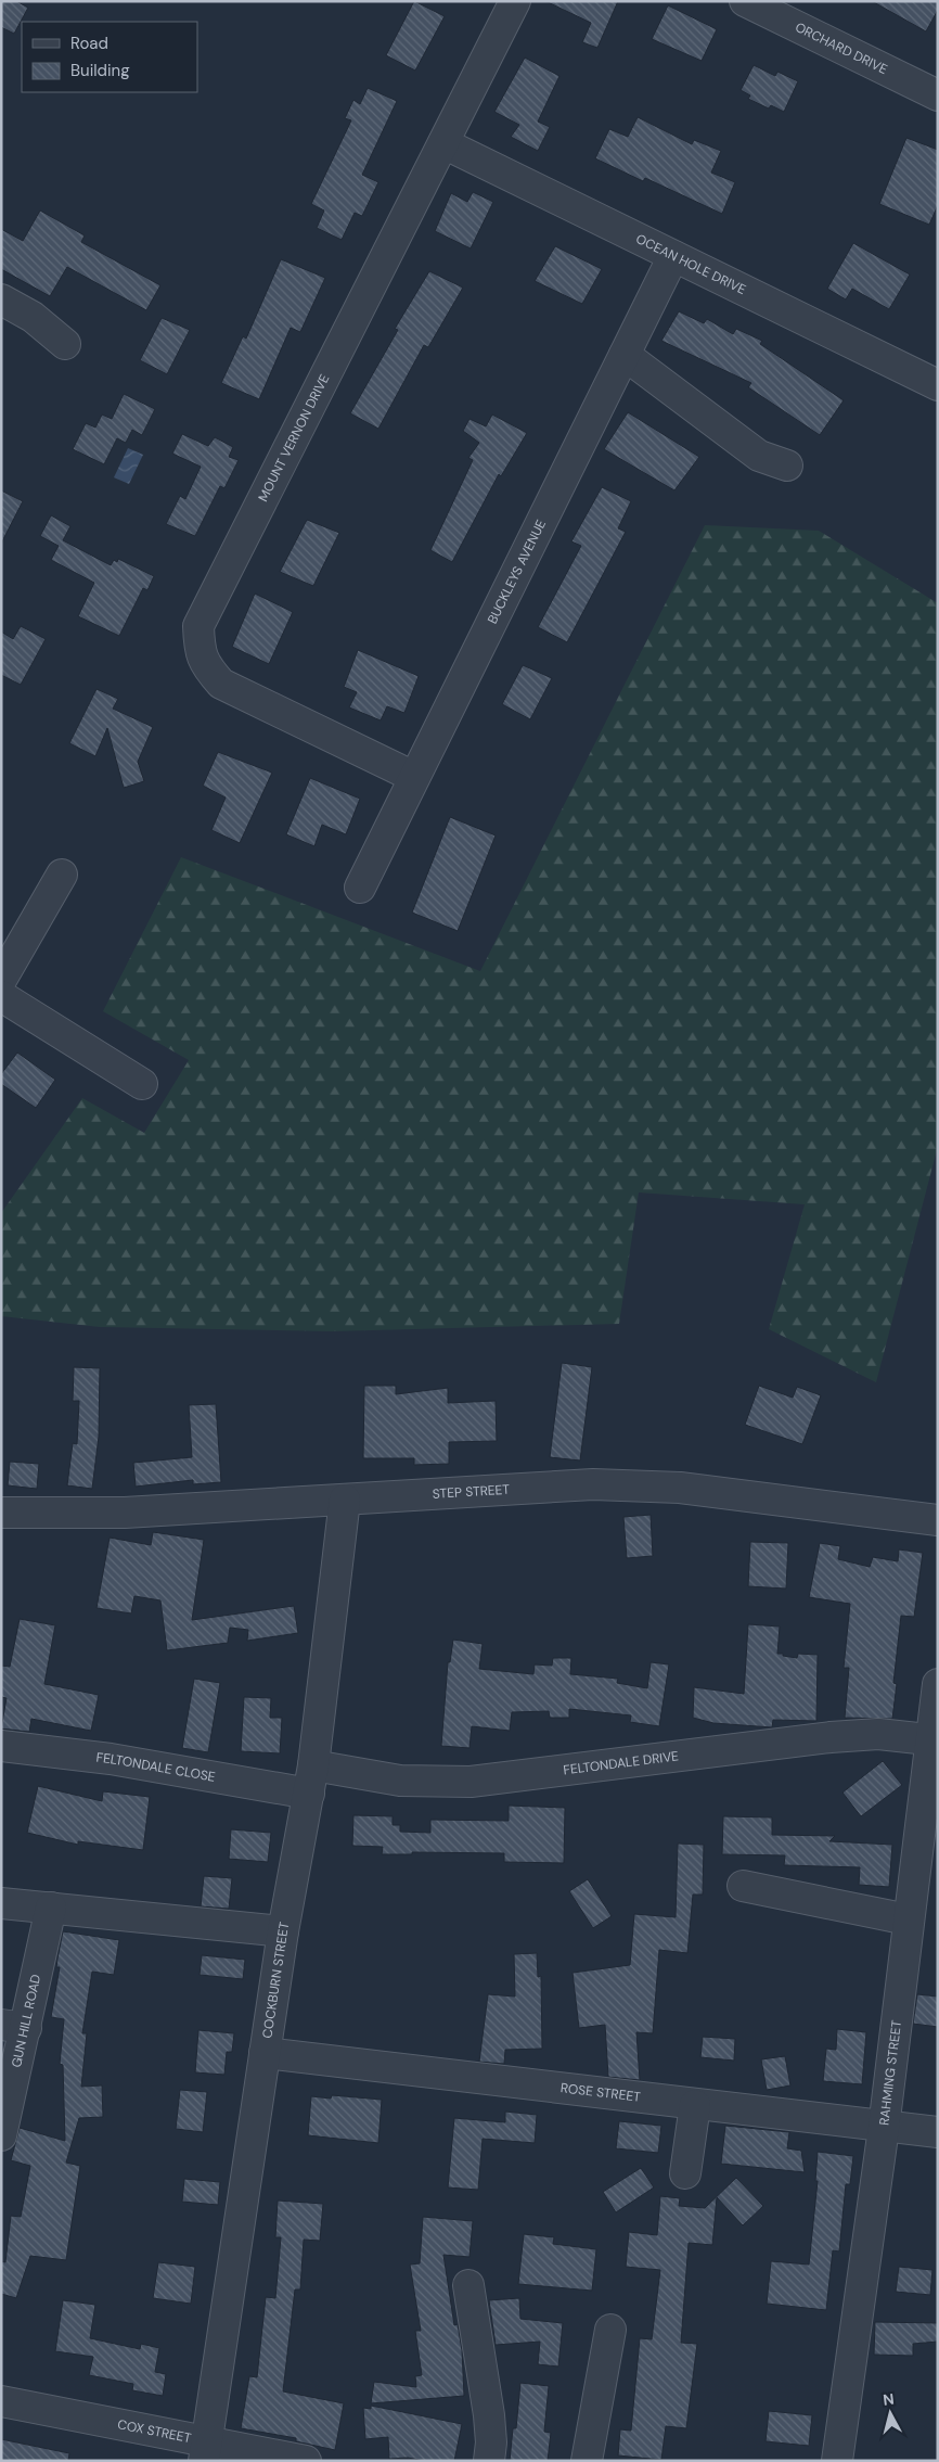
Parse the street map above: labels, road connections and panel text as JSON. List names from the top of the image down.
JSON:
{
  "streets": {
    "street": [
      "ORCHARD DRIVE",
      "OCEAN HOLE DRIVE",
      "MOUNT VERNON DRIVE",
      "BUCKLEYS AVENUE",
      "STEP STREET",
      "FELTONDALE DRIVE",
      "FELTONDALE CLOSE",
      "COCKBURN STREET",
      "GUN HILL ROAD",
      "RAHMING STREET",
      "ROSE STREET",
      "COX STREET"
    ]
  },
  "crossings": [
    ["OCEAN HOLE DRIVE", "MOUNT VERNON DRIVE"],
    ["OCEAN HOLE DRIVE", "BUCKLEYS AVENUE"],
    ["MOUNT VERNON DRIVE", "BUCKLEYS AVENUE"],
    ["STEP STREET", "COCKBURN STREET"],
    ["FELTONDALE DRIVE", "FELTONDALE CLOSE"],
    ["FELTONDALE DRIVE", "COCKBURN STREET"],
    ["FELTONDALE DRIVE", "RAHMING STREET"],
    ["FELTONDALE CLOSE", "COCKBURN STREET"],
    ["COCKBURN STREET", "ROSE STREET"],
    ["COCKBURN STREET", "COX STREET"],
    ["RAHMING STREET", "ROSE STREET"]
  ],
  "legend": ["Road", "Building"],
  "north": "top"
}
